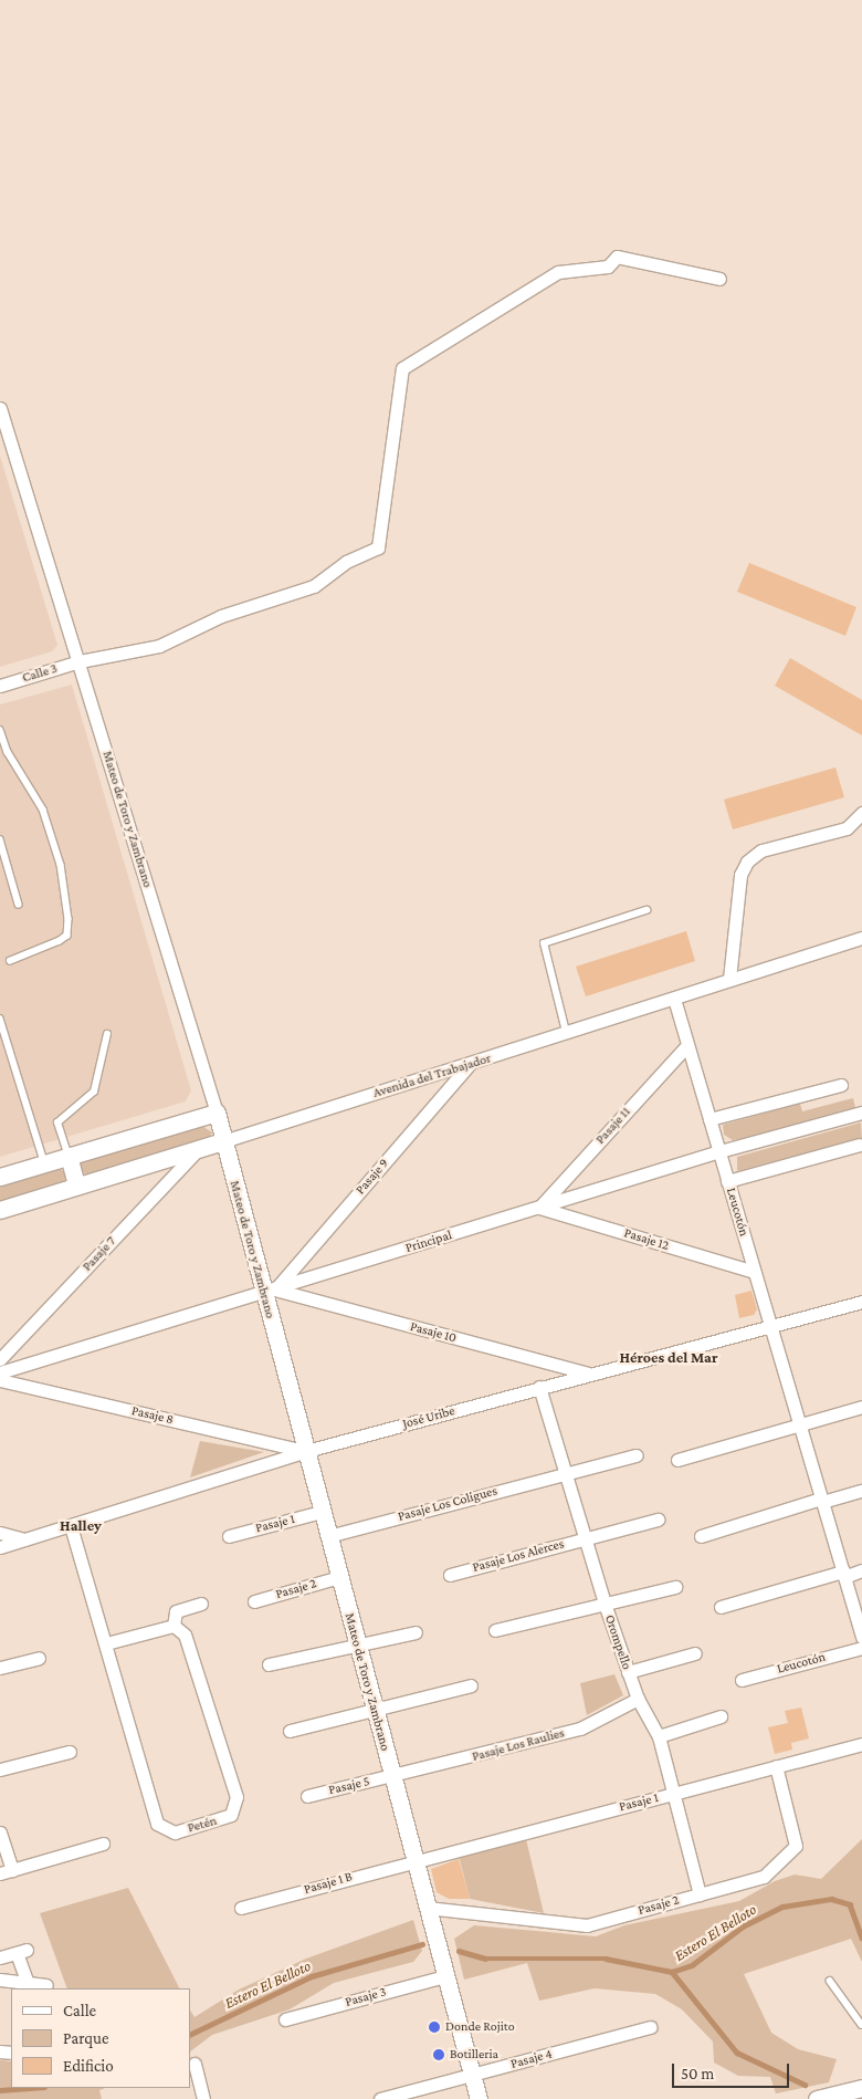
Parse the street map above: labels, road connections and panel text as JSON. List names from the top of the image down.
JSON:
{
  "streets": {
    "street": [
      "Calle 3",
      "Mateo de Toro y Zambrano",
      "Avenida del Trabajador",
      "Pasaje 11",
      "Pasaje 9",
      "Leucotón",
      "Pasaje 12",
      "Principal",
      "Pasaje 7",
      "Pasaje 10",
      "Pasaje 8",
      "José Uribe",
      "Pasaje Los Coligues",
      "Pasaje 1",
      "Pasaje Los Alerces",
      "Pasaje 2",
      "Orompello",
      "Pasaje Los Raulies",
      "Pasaje 5",
      "Petén",
      "Pasaje 1 B",
      "Pasaje 3",
      "Pasaje 4"
    ]
  },
  "crossings": [
    ["Calle 3", "Mateo de Toro y Zambrano"],
    ["Mateo de Toro y Zambrano", "Avenida del Trabajador"],
    ["Mateo de Toro y Zambrano", "Pasaje 9"],
    ["Mateo de Toro y Zambrano", "Principal"],
    ["Mateo de Toro y Zambrano", "Pasaje 10"],
    ["Mateo de Toro y Zambrano", "Pasaje 8"],
    ["Mateo de Toro y Zambrano", "José Uribe"],
    ["Mateo de Toro y Zambrano", "Pasaje Los Coligues"],
    ["Mateo de Toro y Zambrano", "Pasaje 1"],
    ["Mateo de Toro y Zambrano", "Pasaje 2"],
    ["Mateo de Toro y Zambrano", "Pasaje Los Raulies"],
    ["Mateo de Toro y Zambrano", "Pasaje 5"],
    ["Mateo de Toro y Zambrano", "Pasaje 1 B"],
    ["Mateo de Toro y Zambrano", "Pasaje 3"],
    ["Mateo de Toro y Zambrano", "Pasaje 4"],
    ["Avenida del Trabajador", "Pasaje 9"],
    ["Avenida del Trabajador", "Leucotón"],
    ["Avenida del Trabajador", "Pasaje 7"],
    ["Pasaje 11", "Leucotón"],
    ["Pasaje 11", "Pasaje 12"],
    ["Pasaje 11", "Principal"],
    ["Pasaje 9", "Principal"],
    ["Pasaje 9", "Pasaje 10"],
    ["Leucotón", "Pasaje 12"],
    ["Leucotón", "Principal"],
    ["Leucotón", "José Uribe"],
    ["Pasaje 12", "Principal"],
    ["Principal", "Pasaje 10"],
    ["Pasaje 10", "José Uribe"],
    ["Pasaje 8", "José Uribe"],
    ["José Uribe", "Orompello"],
    ["José Uribe", "Petén"],
    ["Pasaje Los Coligues", "Orompello"],
    ["Pasaje 1", "Pasaje 2"],
    ["Pasaje 1", "Orompello"],
    ["Pasaje 1", "Pasaje 1 B"],
    ["Pasaje Los Alerces", "Orompello"],
    ["Pasaje 2", "Orompello"],
    ["Orompello", "Pasaje Los Raulies"],
    ["Pasaje Los Raulies", "Pasaje 5"]
  ],
  "districts": ["Héroes del Mar", "Halley"],
  "water": ["Estero El Belloto"],
  "places": ["Donde Rojito", "Botilleria"],
  "legend": ["Calle", "Parque", "Edificio"],
  "scale_bar": "50 m"
}
